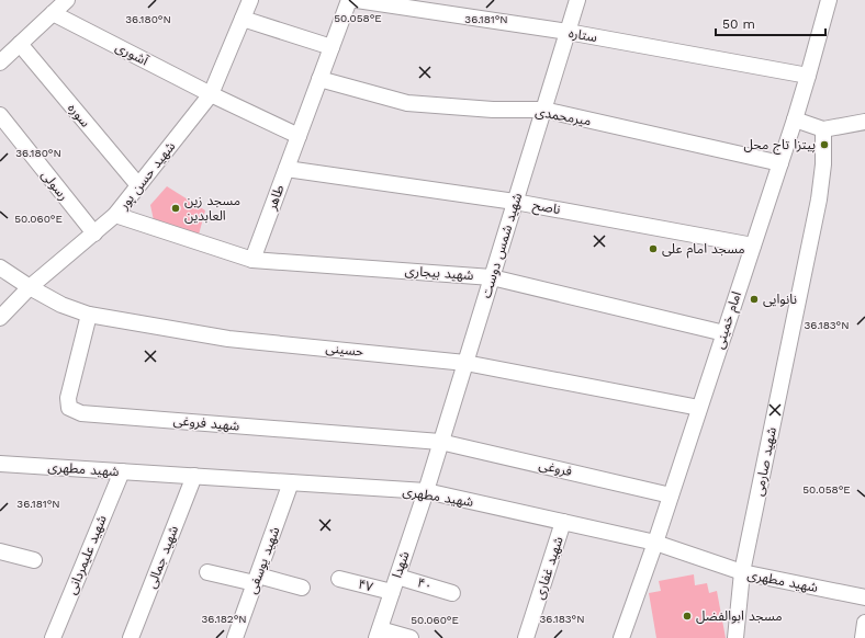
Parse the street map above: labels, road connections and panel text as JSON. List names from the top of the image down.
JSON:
{
  "streets": {
    "street": [
      "ستاره",
      "آشوری",
      "سوره",
      "میرمحمدی",
      "شهید حسن پور",
      "رسولی",
      "طاهر",
      "ناصح",
      "شهید شمس دوست",
      "شهید بیجاری",
      "امام خمینی",
      "حسینی",
      "شهید فروغی",
      "شهید صارمی",
      "فروغی",
      "شهید مطهری",
      "شهید علیمردانی",
      "شهید جمالی",
      "شهید یوسفی",
      "شهدا",
      "شهید غفاری",
      "۴۰",
      "۴۷"
    ]
  },
  "crossings": [
    ["ستاره", "شهید شمس دوست"],
    ["ستاره", "امام خمینی"],
    ["آشوری", "شهید حسن پور"],
    ["آشوری", "طاهر"],
    ["سوره", "شهید حسن پور"],
    ["میرمحمدی", "طاهر"],
    ["میرمحمدی", "شهید شمس دوست"],
    ["میرمحمدی", "امام خمینی"],
    ["شهید حسن پور", "رسولی"],
    ["شهید حسن پور", "حسینی"],
    ["طاهر", "ناصح"],
    ["طاهر", "شهید بیجاری"],
    ["ناصح", "شهید شمس دوست"],
    ["ناصح", "امام خمینی"],
    ["شهید شمس دوست", "شهید بیجاری"],
    ["شهید شمس دوست", "حسینی"],
    ["شهید شمس دوست", "شهید فروغی"],
    ["شهید شمس دوست", "فروغی"],
    ["شهید شمس دوست", "شهید مطهری"],
    ["شهید شمس دوست", "شهدا"],
    ["شهید بیجاری", "امام خمینی"],
    ["امام خمینی", "حسینی"],
    ["امام خمینی", "فروغی"],
    ["امام خمینی", "شهید مطهری"],
    ["حسینی", "شهید فروغی"],
    ["شهید فروغی", "فروغی"],
    ["شهید صارمی", "شهید مطهری"],
    ["شهید مطهری", "شهید علیمردانی"],
    ["شهید مطهری", "شهید جمالی"],
    ["شهید مطهری", "شهید یوسفی"],
    ["شهید مطهری", "شهدا"],
    ["شهید مطهری", "شهید غفاری"],
    ["شهدا", "۴۰"],
    ["شهدا", "۴۷"]
  ],
  "places": [
    "پیتزا تاج محل",
    "مسجد زین العابدین",
    "مسجد امام علی",
    "نانوایی",
    "مسجد ابوالفضل"
  ],
  "scale_bar": "50 m",
  "coordinates": [
    "50.058°E",
    "36.181°N",
    "36.180°N",
    "50.060°E",
    "36.183°N",
    "36.182°N"
  ]
}
